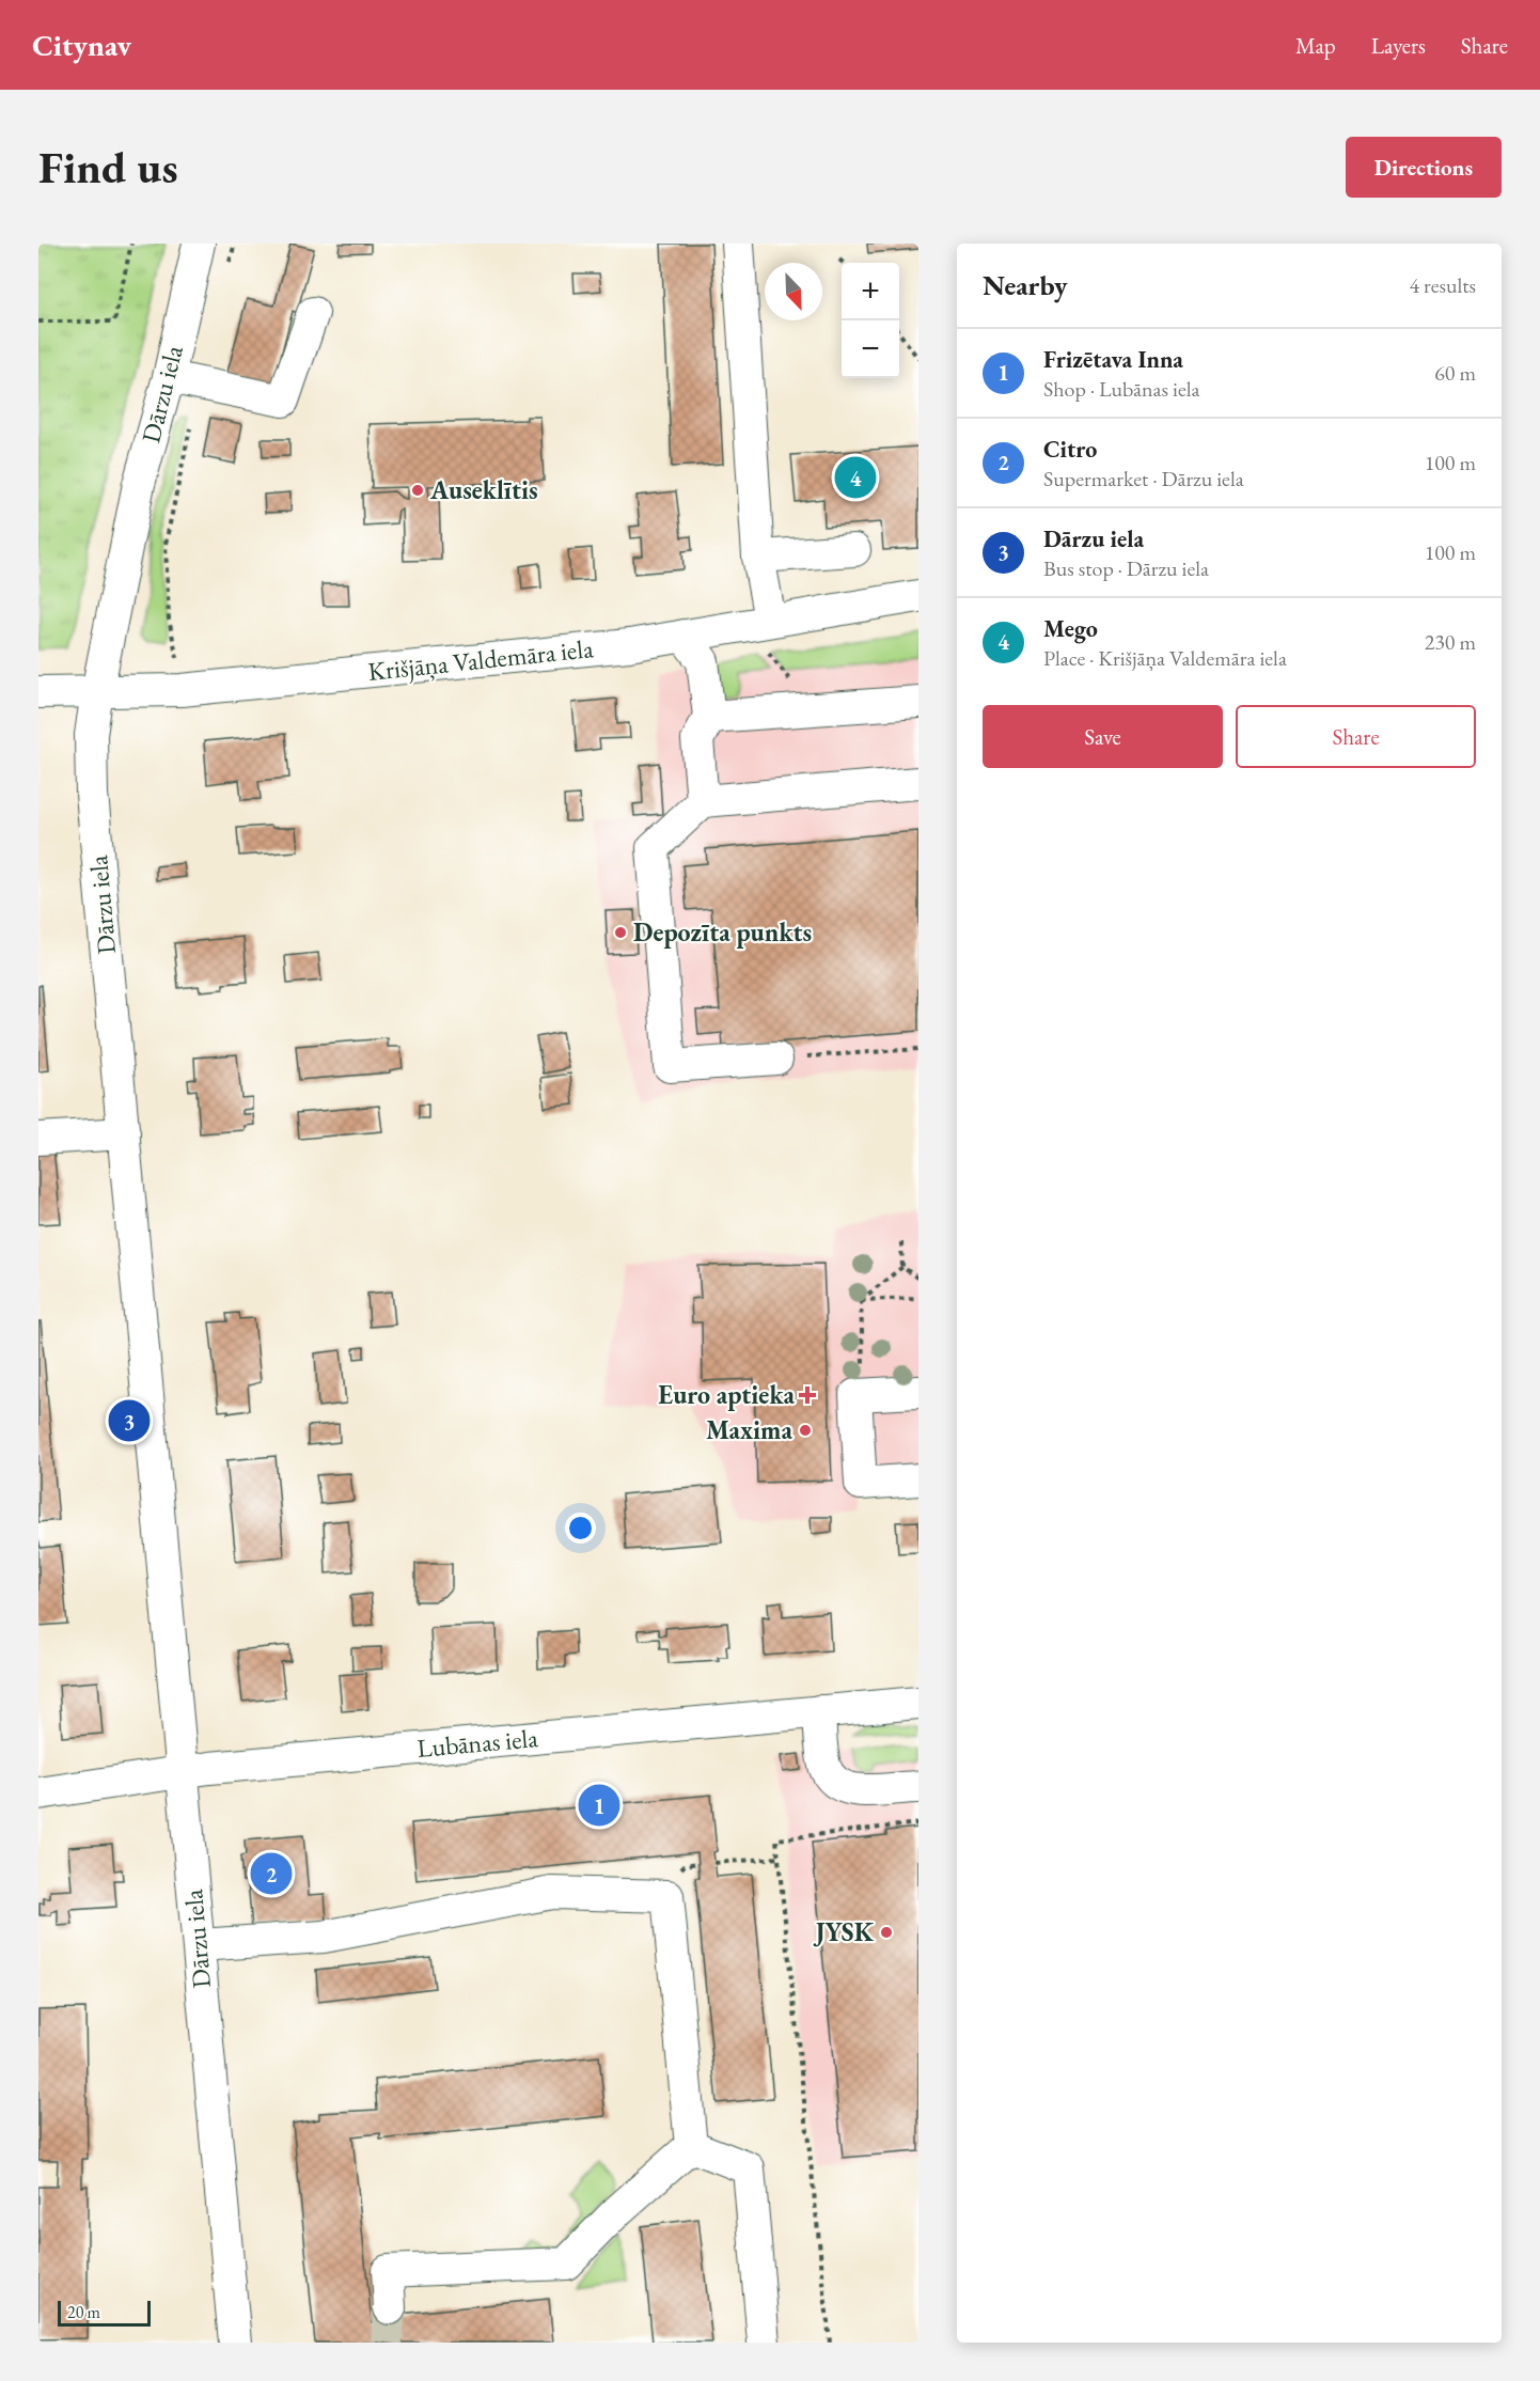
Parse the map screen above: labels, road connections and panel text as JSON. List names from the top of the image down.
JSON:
{
  "streets": {
    "street": ["Dārzu iela", "Krišjāņa Valdemāra iela", "Lubānas iela"]
  },
  "crossings": [
    ["Dārzu iela", "Krišjāņa Valdemāra iela"],
    ["Dārzu iela", "Lubānas iela"]
  ],
  "places": {
    "other": [
      "Auseklītis",
      "Depozīta punkts",
      "Maxima",
      "JYSK"
    ],
    "health": ["Euro aptieka"]
  },
  "scale_bar": "20 m",
  "north": "bottom right",
  "page": {
    "header": "Citynav",
    "nav": ["Map", "Layers", "Share"],
    "buttons": [
      "Directions",
      ["Save", "Share"]
    ],
    "title": "Find us",
    "heading": ["Nearby", "4 results"],
    "map_buttons": ["+", "−"],
    "list": [
      {
        "mark": "1",
        "name": "Frizētava Inna",
        "note": "Shop · Lubānas iela",
        "value": "60 m"
      },
      {
        "mark": "2",
        "name": "Citro",
        "note": "Supermarket · Dārzu iela",
        "value": "100 m"
      },
      {
        "mark": "3",
        "name": "Dārzu iela",
        "note": "Bus stop · Dārzu iela",
        "value": "100 m"
      },
      {
        "mark": "4",
        "name": "Mego",
        "note": "Place · Krišjāņa Valdemāra iela",
        "value": "230 m"
      }
    ],
    "pins": [
      "4",
      "3",
      "1",
      "2"
    ],
    "scale": "20 m"
  }
}
